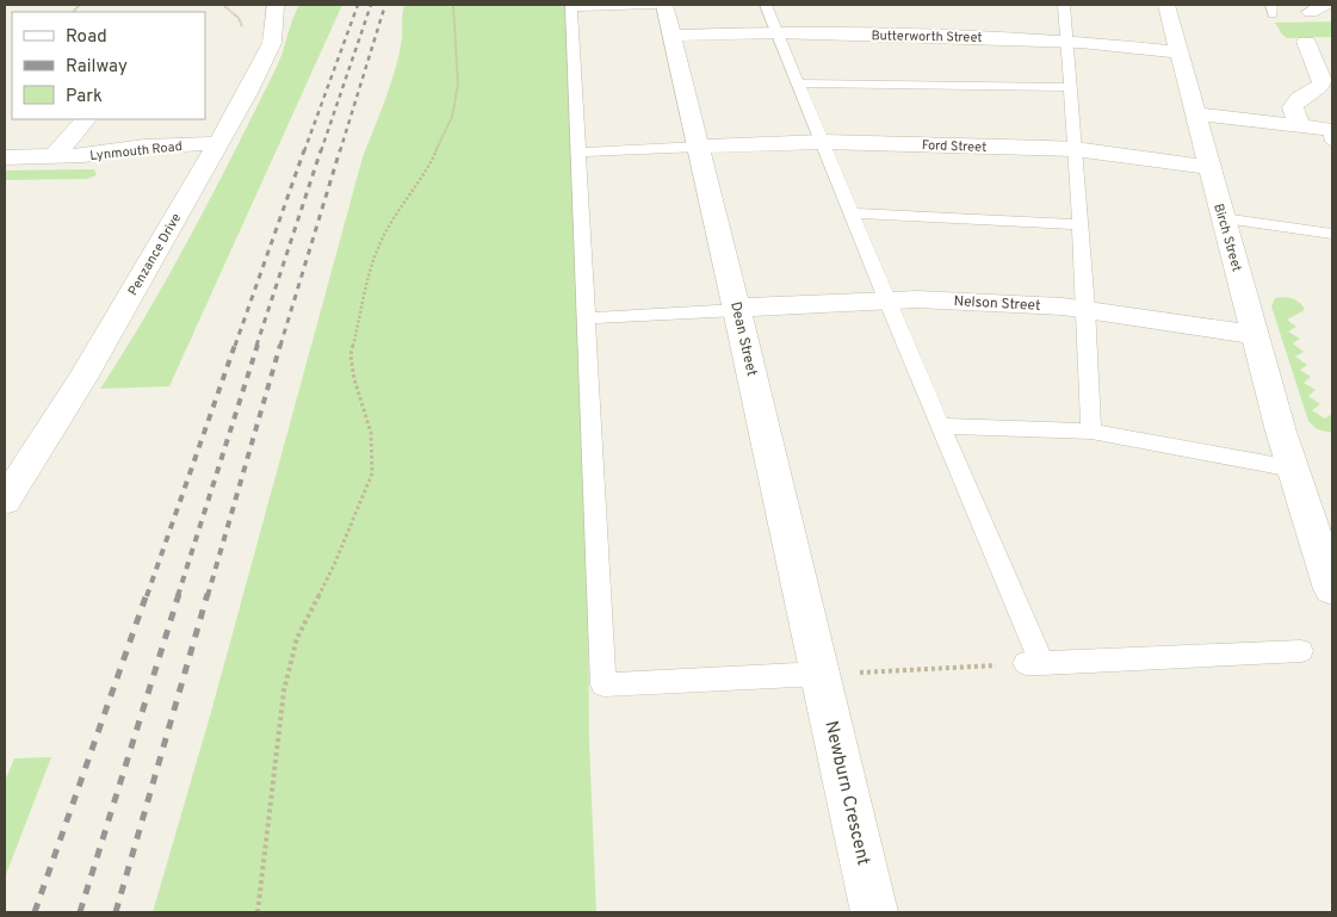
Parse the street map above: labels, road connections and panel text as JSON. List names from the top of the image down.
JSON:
{
  "streets": {
    "street": [
      "Butterworth Street",
      "Ford Street",
      "Lynmouth Road",
      "Birch Street",
      "Penzance Drive",
      "Nelson Street",
      "Dean Street",
      "Newburn Crescent"
    ]
  },
  "crossings": [
    ["Butterworth Street", "Birch Street"],
    ["Butterworth Street", "Dean Street"],
    ["Ford Street", "Birch Street"],
    ["Ford Street", "Dean Street"],
    ["Lynmouth Road", "Penzance Drive"],
    ["Birch Street", "Nelson Street"],
    ["Nelson Street", "Dean Street"],
    ["Dean Street", "Newburn Crescent"]
  ],
  "legend": ["Road", "Railway", "Park"]
}
